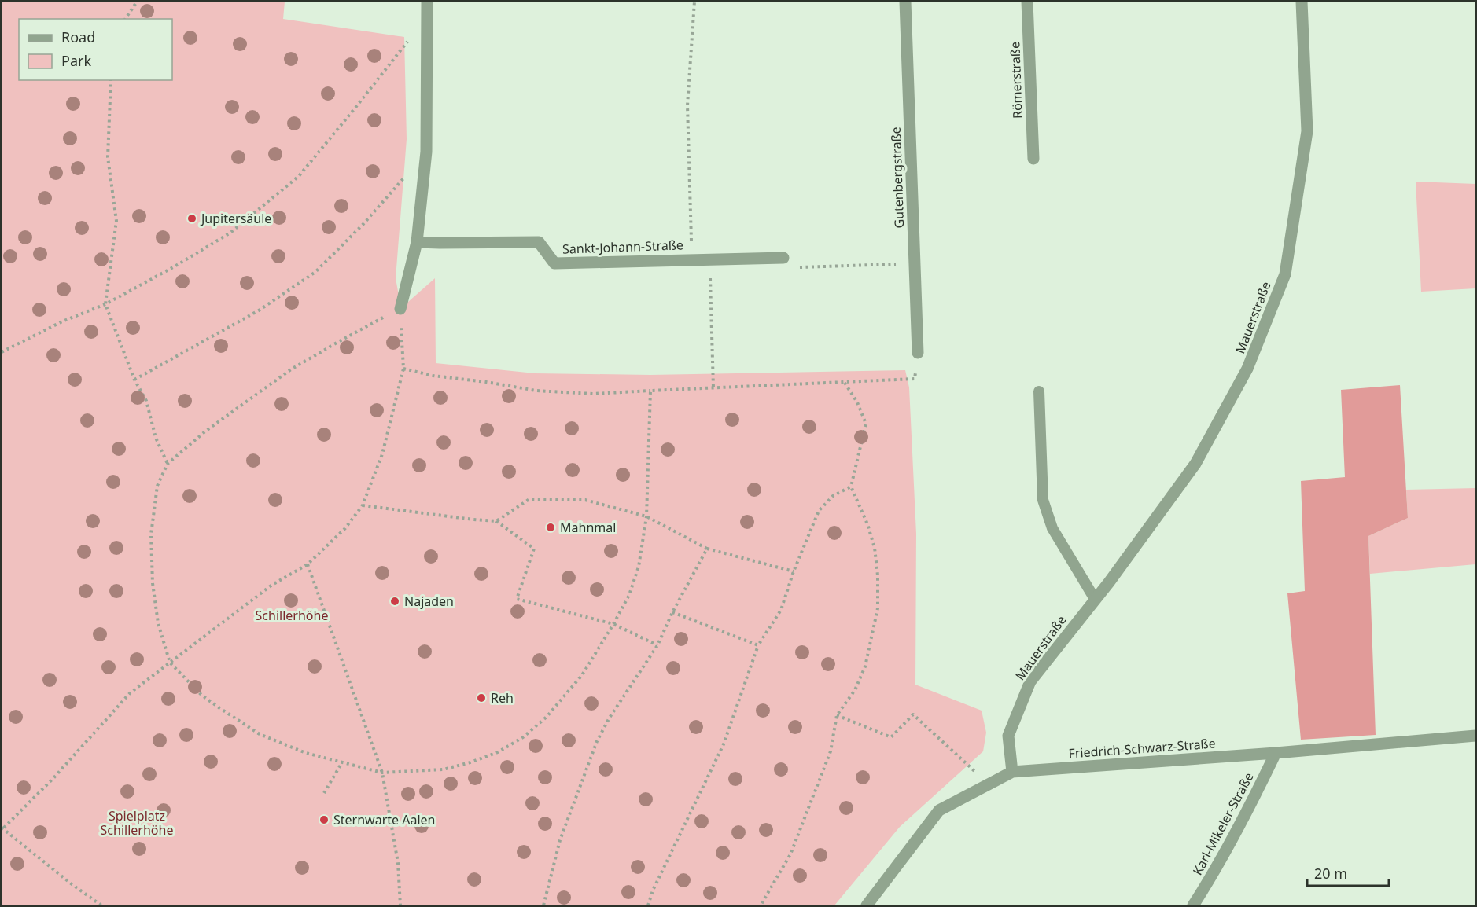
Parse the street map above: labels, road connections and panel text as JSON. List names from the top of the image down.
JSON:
{
  "streets": {
    "street": [
      "Römerstraße",
      "Gutenbergstraße",
      "Sankt-Johann-Straße",
      "Mauerstraße",
      "Friedrich-Schwarz-Straße",
      "Karl-Mikeler-Straße"
    ]
  },
  "crossings": [
    ["Mauerstraße", "Friedrich-Schwarz-Straße"],
    ["Friedrich-Schwarz-Straße", "Karl-Mikeler-Straße"]
  ],
  "parks": ["Schillerhöhe", "Spielplatz Schillerhöhe"],
  "places": [
    "Jupitersäule",
    "Mahnmal",
    "Najaden",
    "Reh",
    "Sternwarte Aalen"
  ],
  "legend": ["Road", "Park"],
  "scale_bar": "20 m"
}
